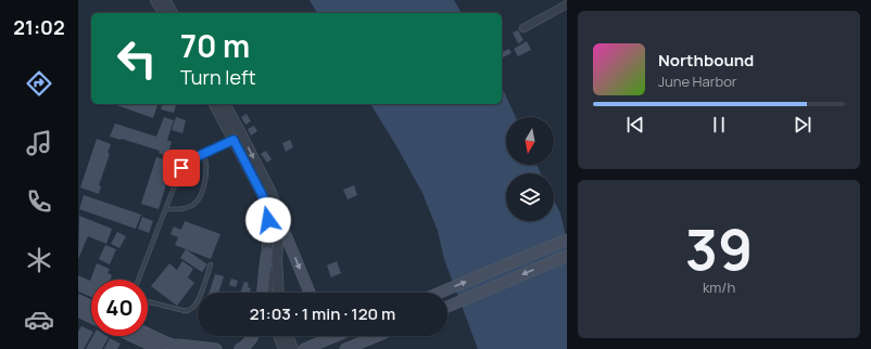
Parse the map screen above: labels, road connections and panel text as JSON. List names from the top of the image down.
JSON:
{
  "north": "bottom",
  "page": {
    "tabs": "21:02",
    "turn": ["70 m", "Turn left"],
    "song": ["Northbound", "June Harbor"],
    "tile": ["39", "km/h"],
    "limit": "40",
    "trip": "21:03 · 1 min · 120 m"
  }
}
